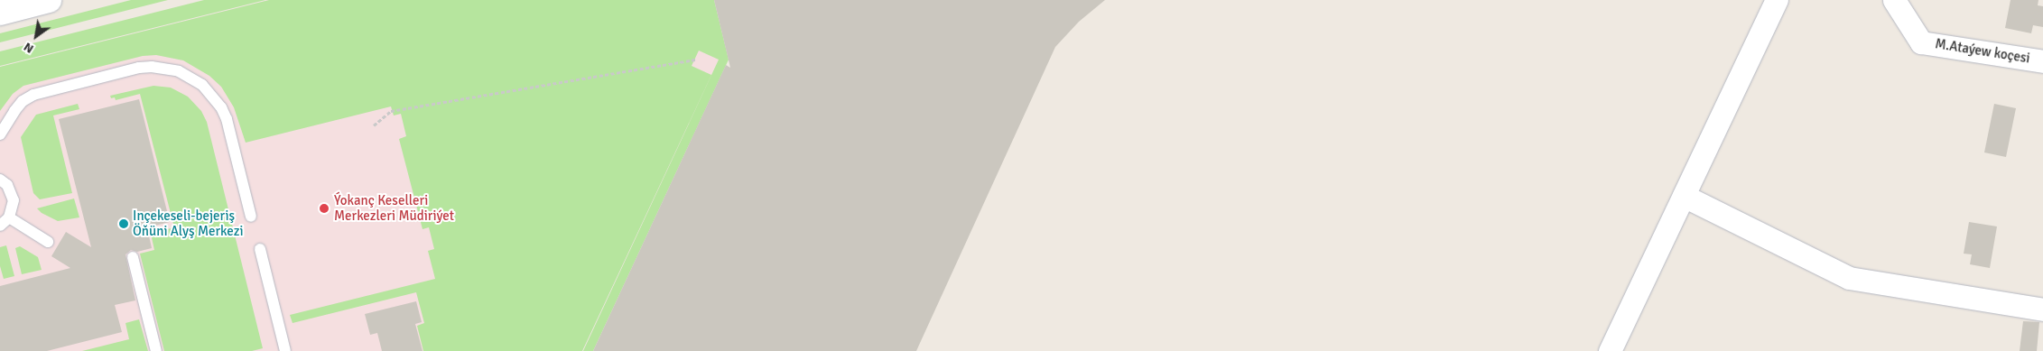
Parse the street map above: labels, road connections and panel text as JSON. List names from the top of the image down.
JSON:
{
  "streets": {
    "street": ["M.Ataýew koçesi"]
  },
  "places": ["Ýokanç Keselleri Merkezleri Müdiriýet", "Inçekeseli-bejeriş Öňüni Alyş Merkezi"],
  "north": "bottom left"
}
